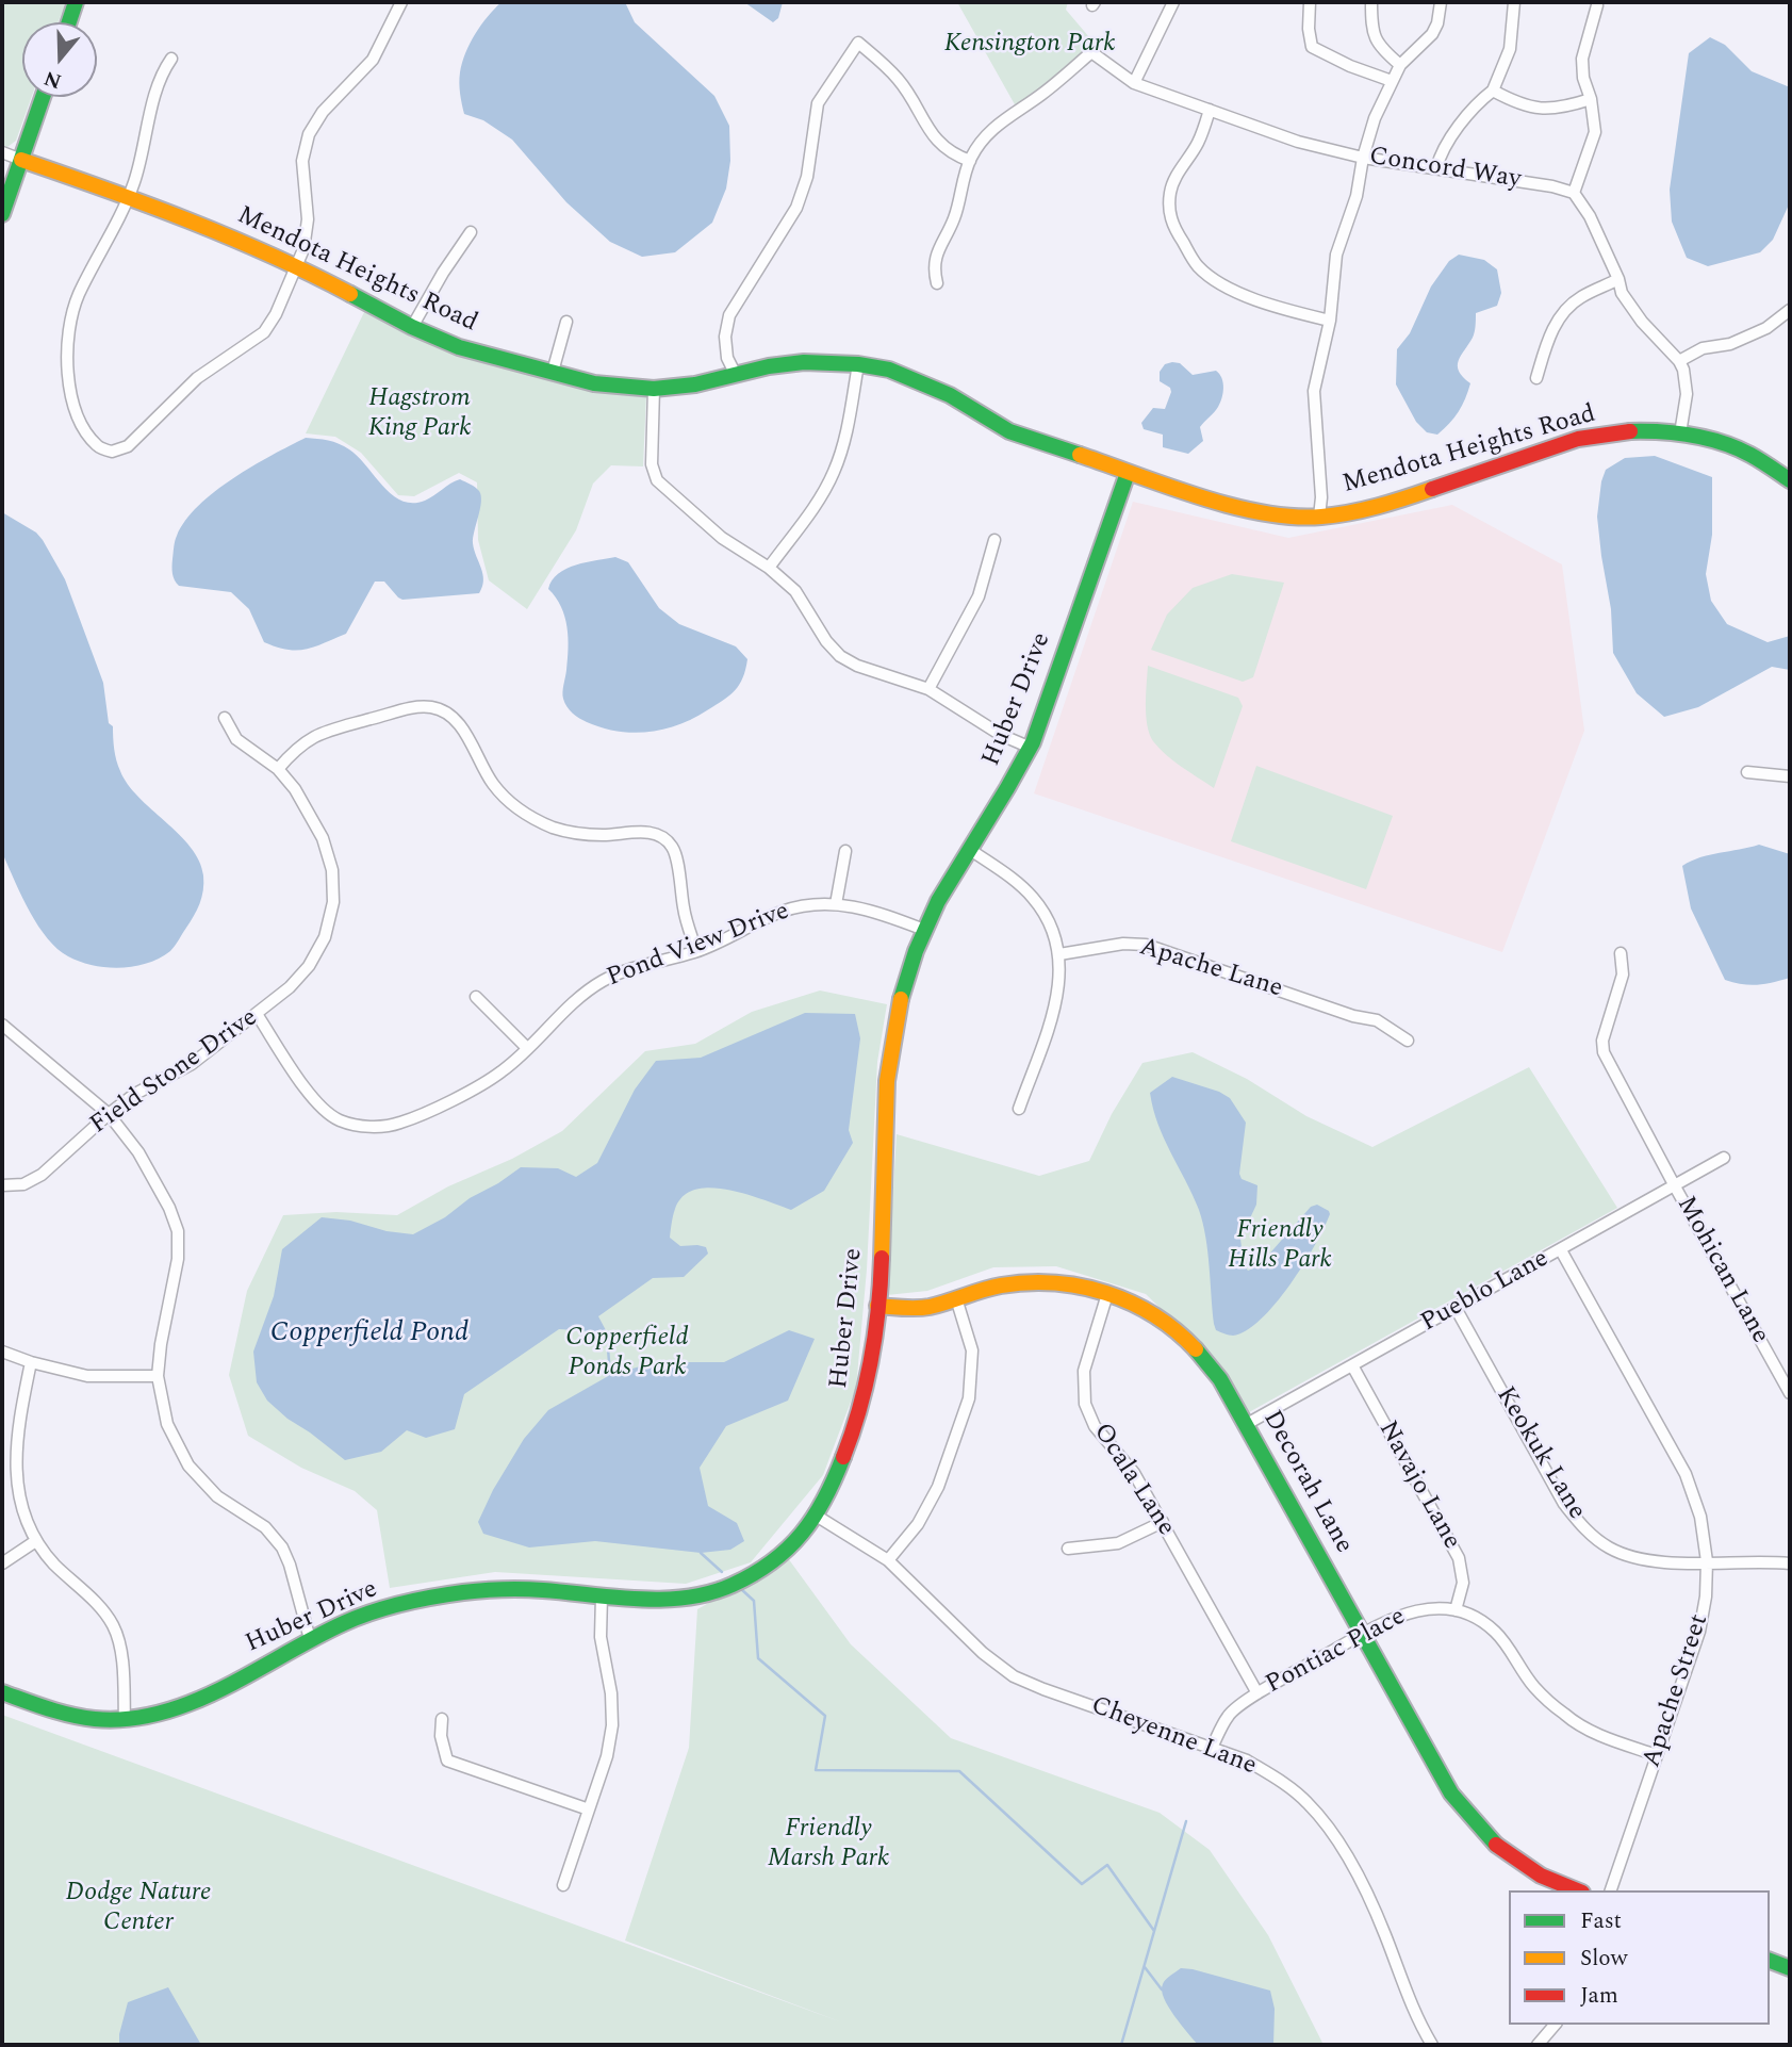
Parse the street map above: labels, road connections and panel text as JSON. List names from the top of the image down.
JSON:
{
  "streets": {
    "street": [
      "Concord Way",
      "Mendota Heights Road",
      "Huber Drive",
      "Pond View Drive",
      "Apache Lane",
      "Field Stone Drive",
      "Mohican Lane",
      "Pueblo Lane",
      "Keokuk Lane",
      "Ocala Lane",
      "Decorah Lane",
      "Navajo Lane",
      "Pontiac Place",
      "Apache Street",
      "Cheyenne Lane"
    ]
  },
  "crossings": [
    ["Mendota Heights Road", "Huber Drive"],
    ["Huber Drive", "Pond View Drive"],
    ["Huber Drive", "Decorah Lane"],
    ["Huber Drive", "Cheyenne Lane"],
    ["Pond View Drive", "Field Stone Drive"],
    ["Mohican Lane", "Pueblo Lane"],
    ["Pueblo Lane", "Keokuk Lane"],
    ["Pueblo Lane", "Decorah Lane"],
    ["Pueblo Lane", "Navajo Lane"],
    ["Pueblo Lane", "Apache Street"],
    ["Keokuk Lane", "Apache Street"],
    ["Ocala Lane", "Decorah Lane"],
    ["Ocala Lane", "Pontiac Place"],
    ["Decorah Lane", "Pontiac Place"],
    ["Navajo Lane", "Pontiac Place"],
    ["Pontiac Place", "Apache Street"],
    ["Pontiac Place", "Cheyenne Lane"]
  ],
  "water": ["Copperfield Pond"],
  "parks": [
    "Kensington Park",
    "Hagstrom King Park",
    "Friendly Hills Park",
    "Copperfield Ponds Park",
    "Friendly Marsh Park",
    "Dodge Nature Center"
  ],
  "legend": ["Fast", "Slow", "Jam"],
  "north": "bottom"
}
